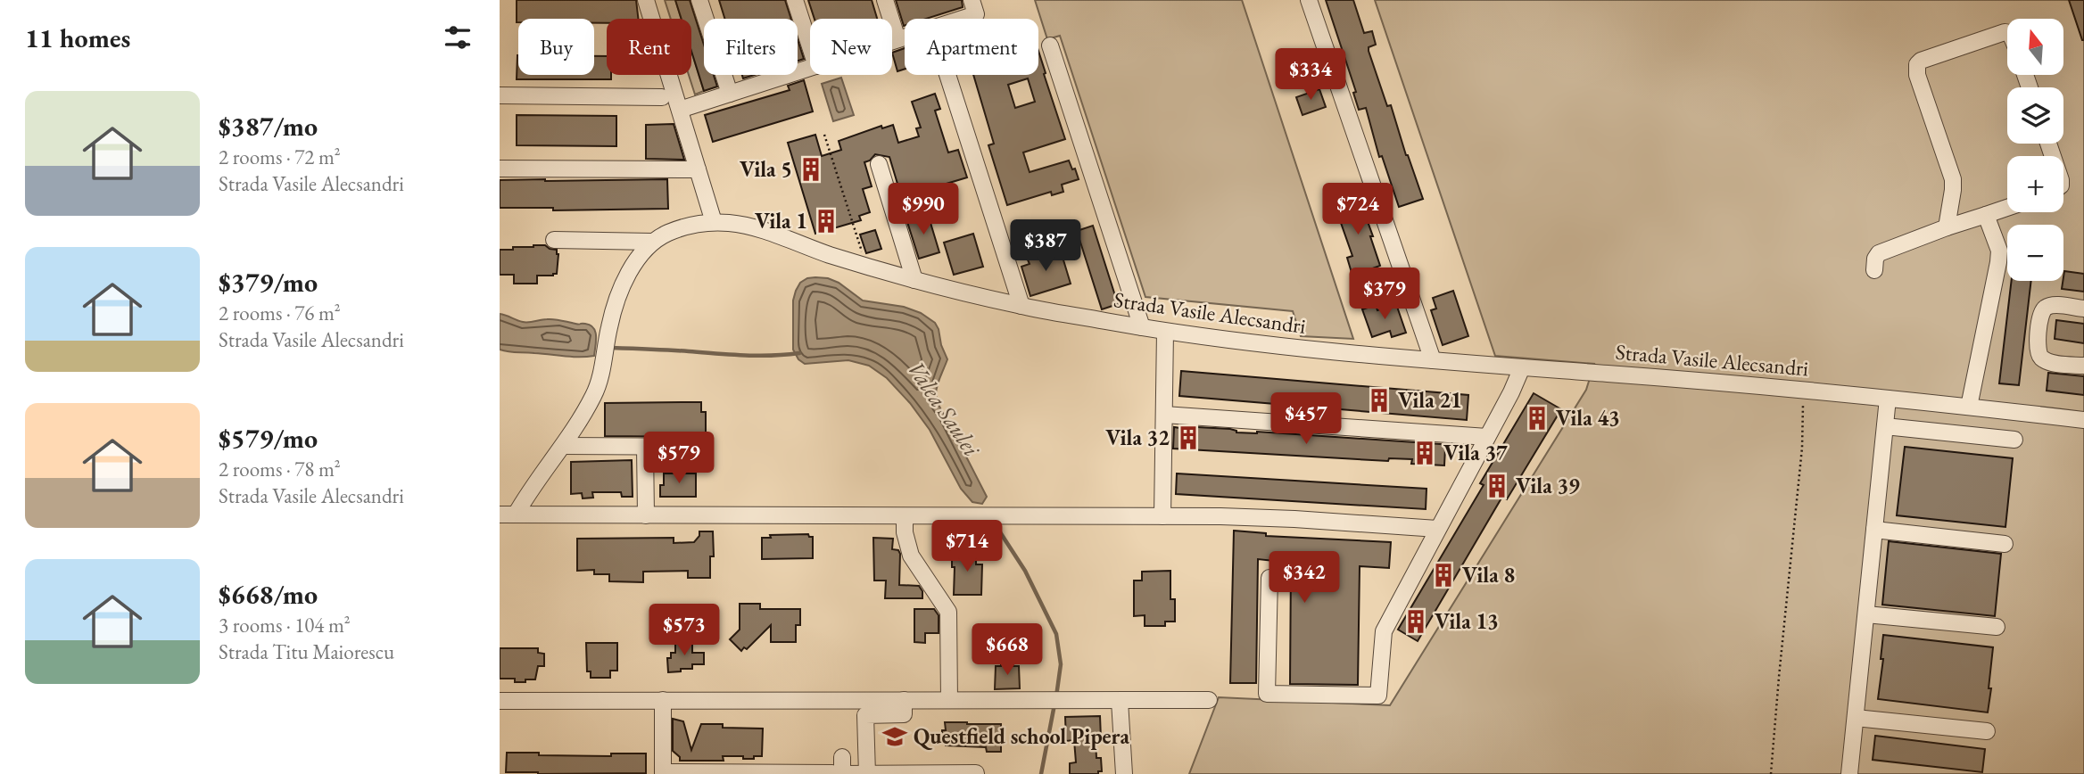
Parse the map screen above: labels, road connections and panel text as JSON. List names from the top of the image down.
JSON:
{
  "streets": {
    "street": ["Strada Vasile Alecsandri"]
  },
  "water": ["Valea Saulei"],
  "places": {
    "building": [
      "Vila 5",
      "Vila 1",
      "Vila 21",
      "Vila 43",
      "Vila 32",
      "Vila 37",
      "Vila 39",
      "Vila 8",
      "Vila 13"
    ],
    "school or university": ["Questfield school Pipera"]
  },
  "north": "top",
  "page": {
    "heading": "11 homes",
    "map_buttons": ["+", "−"],
    "chip": [
      "Buy",
      "Rent",
      "Filters",
      "New",
      "Apartment"
    ],
    "price": [
      "$334",
      "$990",
      "$724",
      "$387",
      "$379",
      "$457",
      "$579",
      "$714",
      "$342",
      "$573",
      "$668"
    ],
    "list": [
      {
        "name": "$387/mo",
        "note": "2 rooms · 72 m² · Strada Vasile Alecsandri"
      },
      {
        "name": "$379/mo",
        "note": "2 rooms · 76 m² · Strada Vasile Alecsandri"
      },
      {
        "name": "$579/mo",
        "note": "2 rooms · 78 m² · Strada Vasile Alecsandri"
      },
      {
        "name": "$668/mo",
        "note": "3 rooms · 104 m² · Strada Titu Maiorescu"
      }
    ]
  }
}
